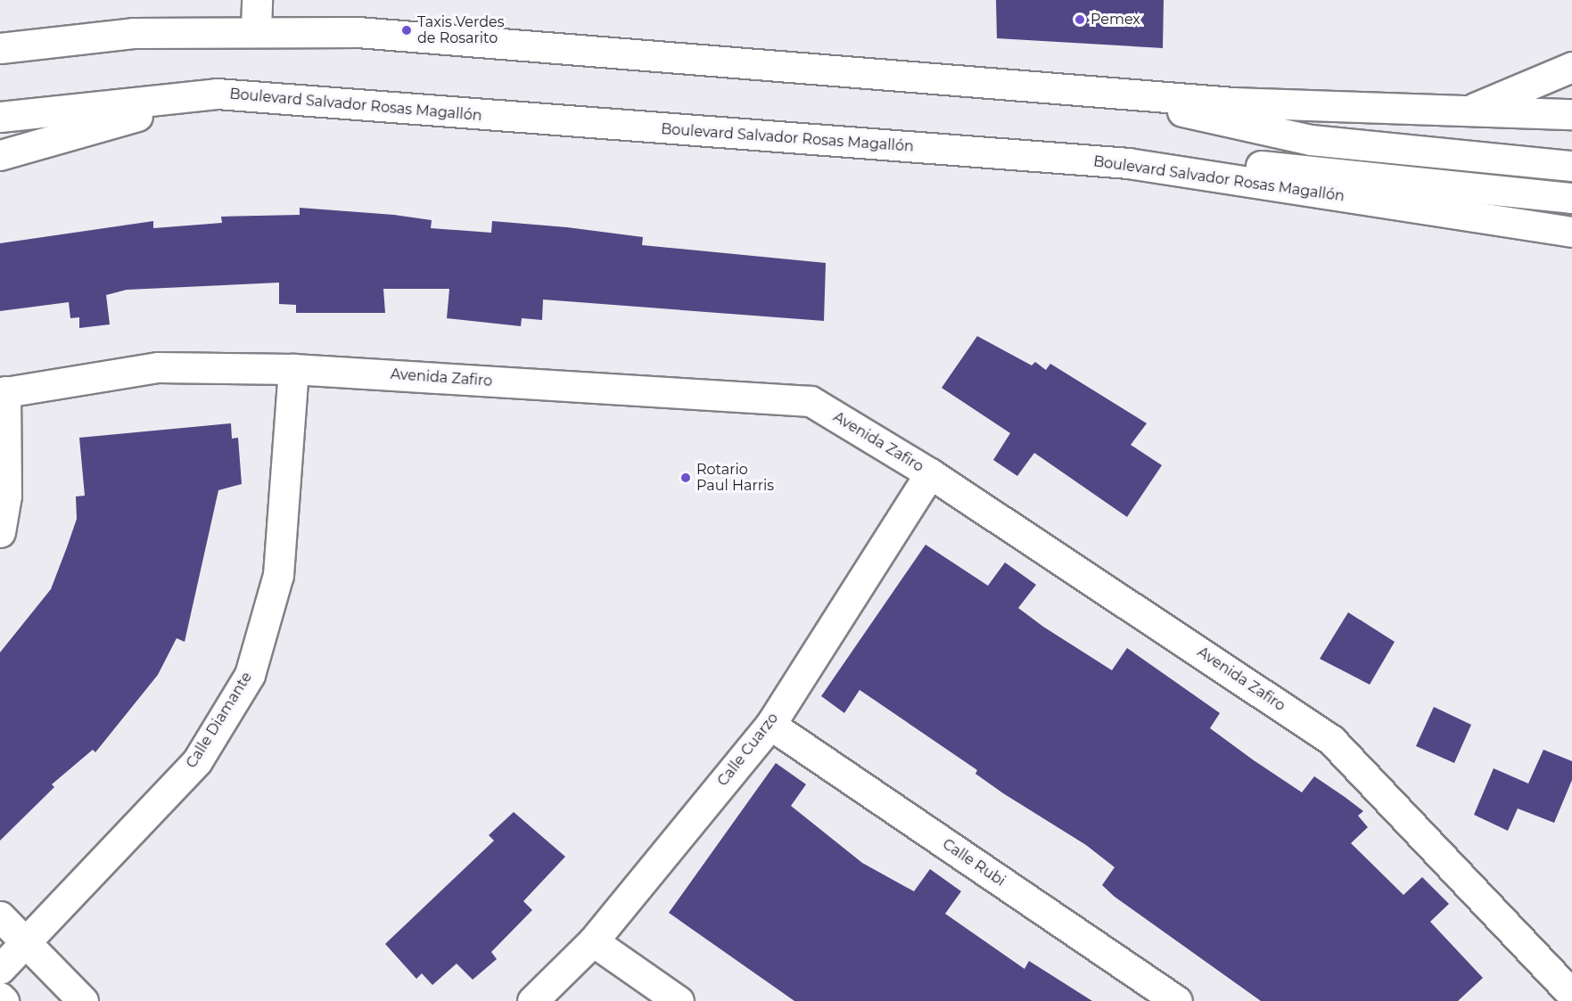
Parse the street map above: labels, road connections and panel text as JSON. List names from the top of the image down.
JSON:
{
  "streets": {
    "main road": [
      "Boulevard Salvador Rosas Magallón",
      "Avenida Zafiro",
      "Calle Diamante",
      "Calle Cuarzo",
      "Calle Rubi"
    ]
  },
  "crossings": [
    ["Avenida Zafiro", "Calle Diamante"],
    ["Avenida Zafiro", "Calle Cuarzo"],
    ["Calle Cuarzo", "Calle Rubi"]
  ],
  "places": ["Pemex", "Taxis Verdes de Rosarito", "Rotario Paul Harris"]
}
